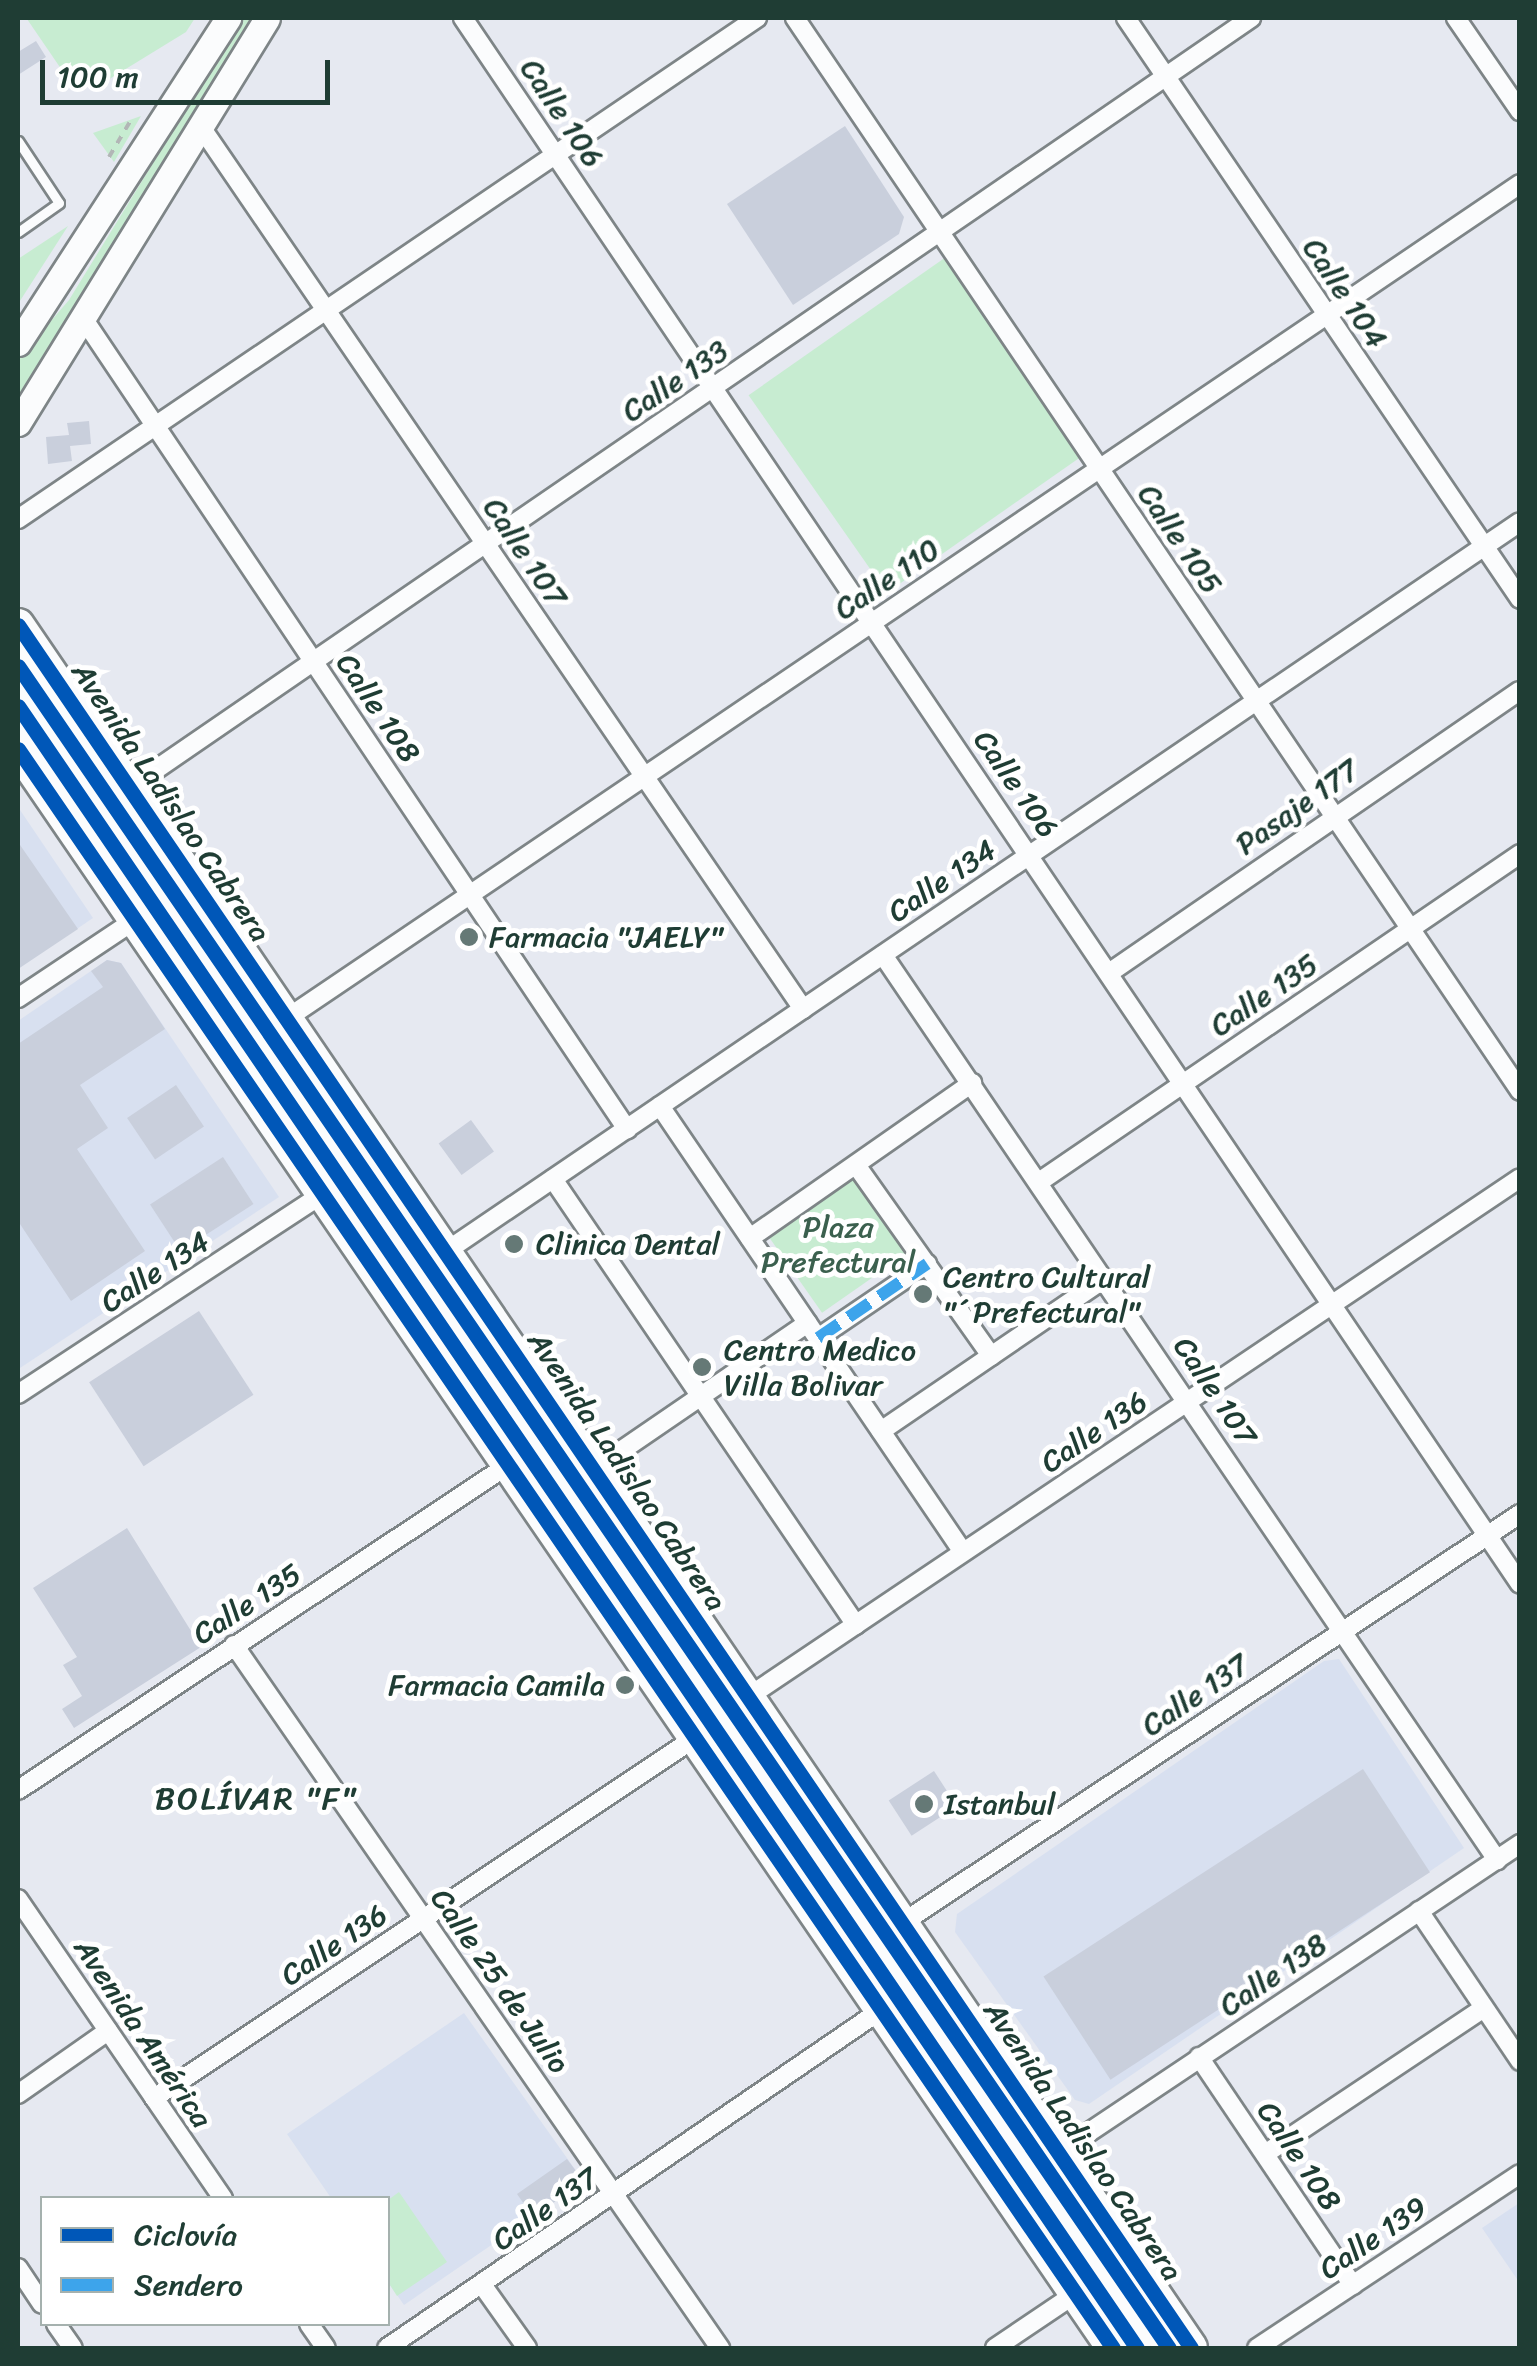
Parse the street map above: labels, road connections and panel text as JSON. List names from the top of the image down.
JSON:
{
  "streets": {
    "highway": ["Avenida Ladislao Cabrera"],
    "street": [
      "Calle 106",
      "Calle 104",
      "Calle 133",
      "Calle 105",
      "Calle 107",
      "Calle 110",
      "Calle 108",
      "Pasaje 177",
      "Calle 134",
      "Calle 135",
      "Calle 136",
      "Calle 137",
      "Calle 138",
      "Calle 25 de Julio",
      "Avenida América",
      "Calle 139"
    ]
  },
  "crossings": [
    ["Calle 106", "Calle 133"],
    ["Calle 106", "Calle 110"],
    ["Calle 106", "Pasaje 177"],
    ["Calle 106", "Calle 134"],
    ["Calle 106", "Calle 135"],
    ["Calle 106", "Calle 136"],
    ["Calle 106", "Calle 137"],
    ["Calle 104", "Calle 133"],
    ["Calle 104", "Calle 110"],
    ["Calle 104", "Calle 134"],
    ["Calle 133", "Calle 105"],
    ["Calle 133", "Calle 107"],
    ["Calle 133", "Calle 108"],
    ["Calle 133", "Avenida Ladislao Cabrera"],
    ["Calle 105", "Calle 110"],
    ["Calle 105", "Pasaje 177"],
    ["Calle 105", "Calle 134"],
    ["Calle 105", "Calle 135"],
    ["Calle 107", "Calle 110"],
    ["Calle 107", "Calle 134"],
    ["Calle 107", "Calle 135"],
    ["Calle 107", "Calle 136"],
    ["Calle 107", "Calle 137"],
    ["Calle 107", "Calle 138"],
    ["Calle 110", "Calle 108"],
    ["Calle 110", "Avenida Ladislao Cabrera"],
    ["Calle 108", "Calle 134"],
    ["Calle 108", "Calle 138"],
    ["Calle 108", "Calle 139"],
    ["Avenida Ladislao Cabrera", "Calle 134"],
    ["Avenida Ladislao Cabrera", "Calle 136"],
    ["Avenida Ladislao Cabrera", "Calle 137"],
    ["Avenida Ladislao Cabrera", "Calle 138"],
    ["Calle 135", "Calle 25 de Julio"],
    ["Calle 136", "Calle 25 de Julio"],
    ["Calle 136", "Avenida América"],
    ["Calle 137", "Calle 25 de Julio"]
  ],
  "districts": ["BOLÍVAR \"F\""],
  "parks": ["Plaza Prefectural"],
  "places": [
    "Farmacia \"JAELY\"",
    "Clinica Dental",
    "Centro Cultural \"´Prefectural\"",
    "Centro Medico Villa Bolivar",
    "Farmacia Camila",
    "Istanbul"
  ],
  "legend": ["Ciclovía", "Sendero"],
  "scale_bar": "100 m"
}
